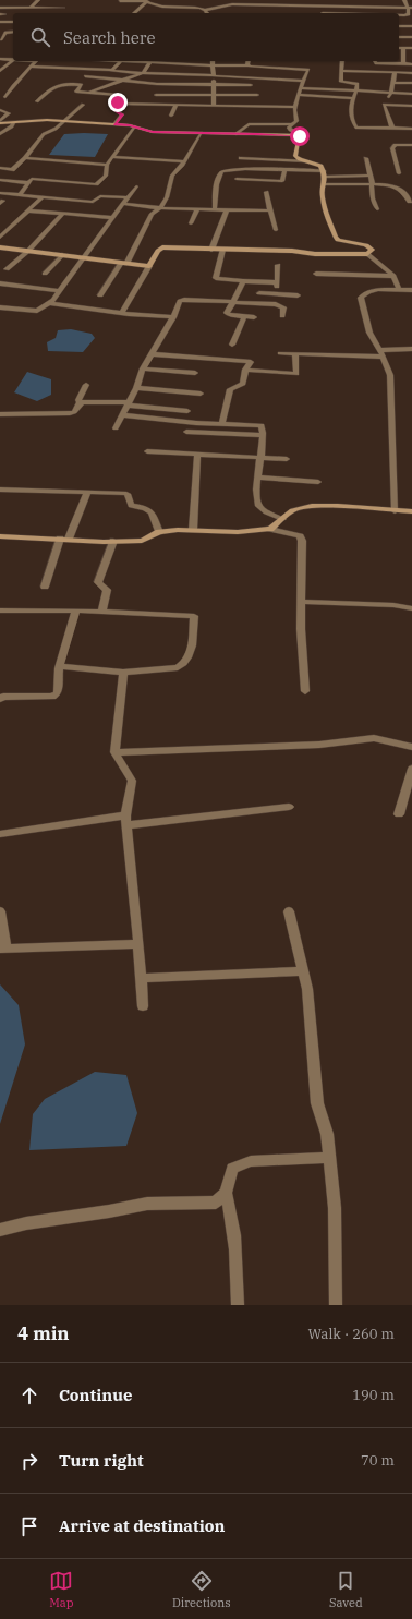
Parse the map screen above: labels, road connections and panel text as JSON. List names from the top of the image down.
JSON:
{
  "page": {
    "search": "Search here",
    "heading": ["4 min", "Walk · 260 m"],
    "list": [
      ["Continue", "190 m"],
      ["Turn right", "70 m"],
      "Arrive at destination"
    ],
    "nav": ["Map", "Directions", "Saved"]
  }
}
